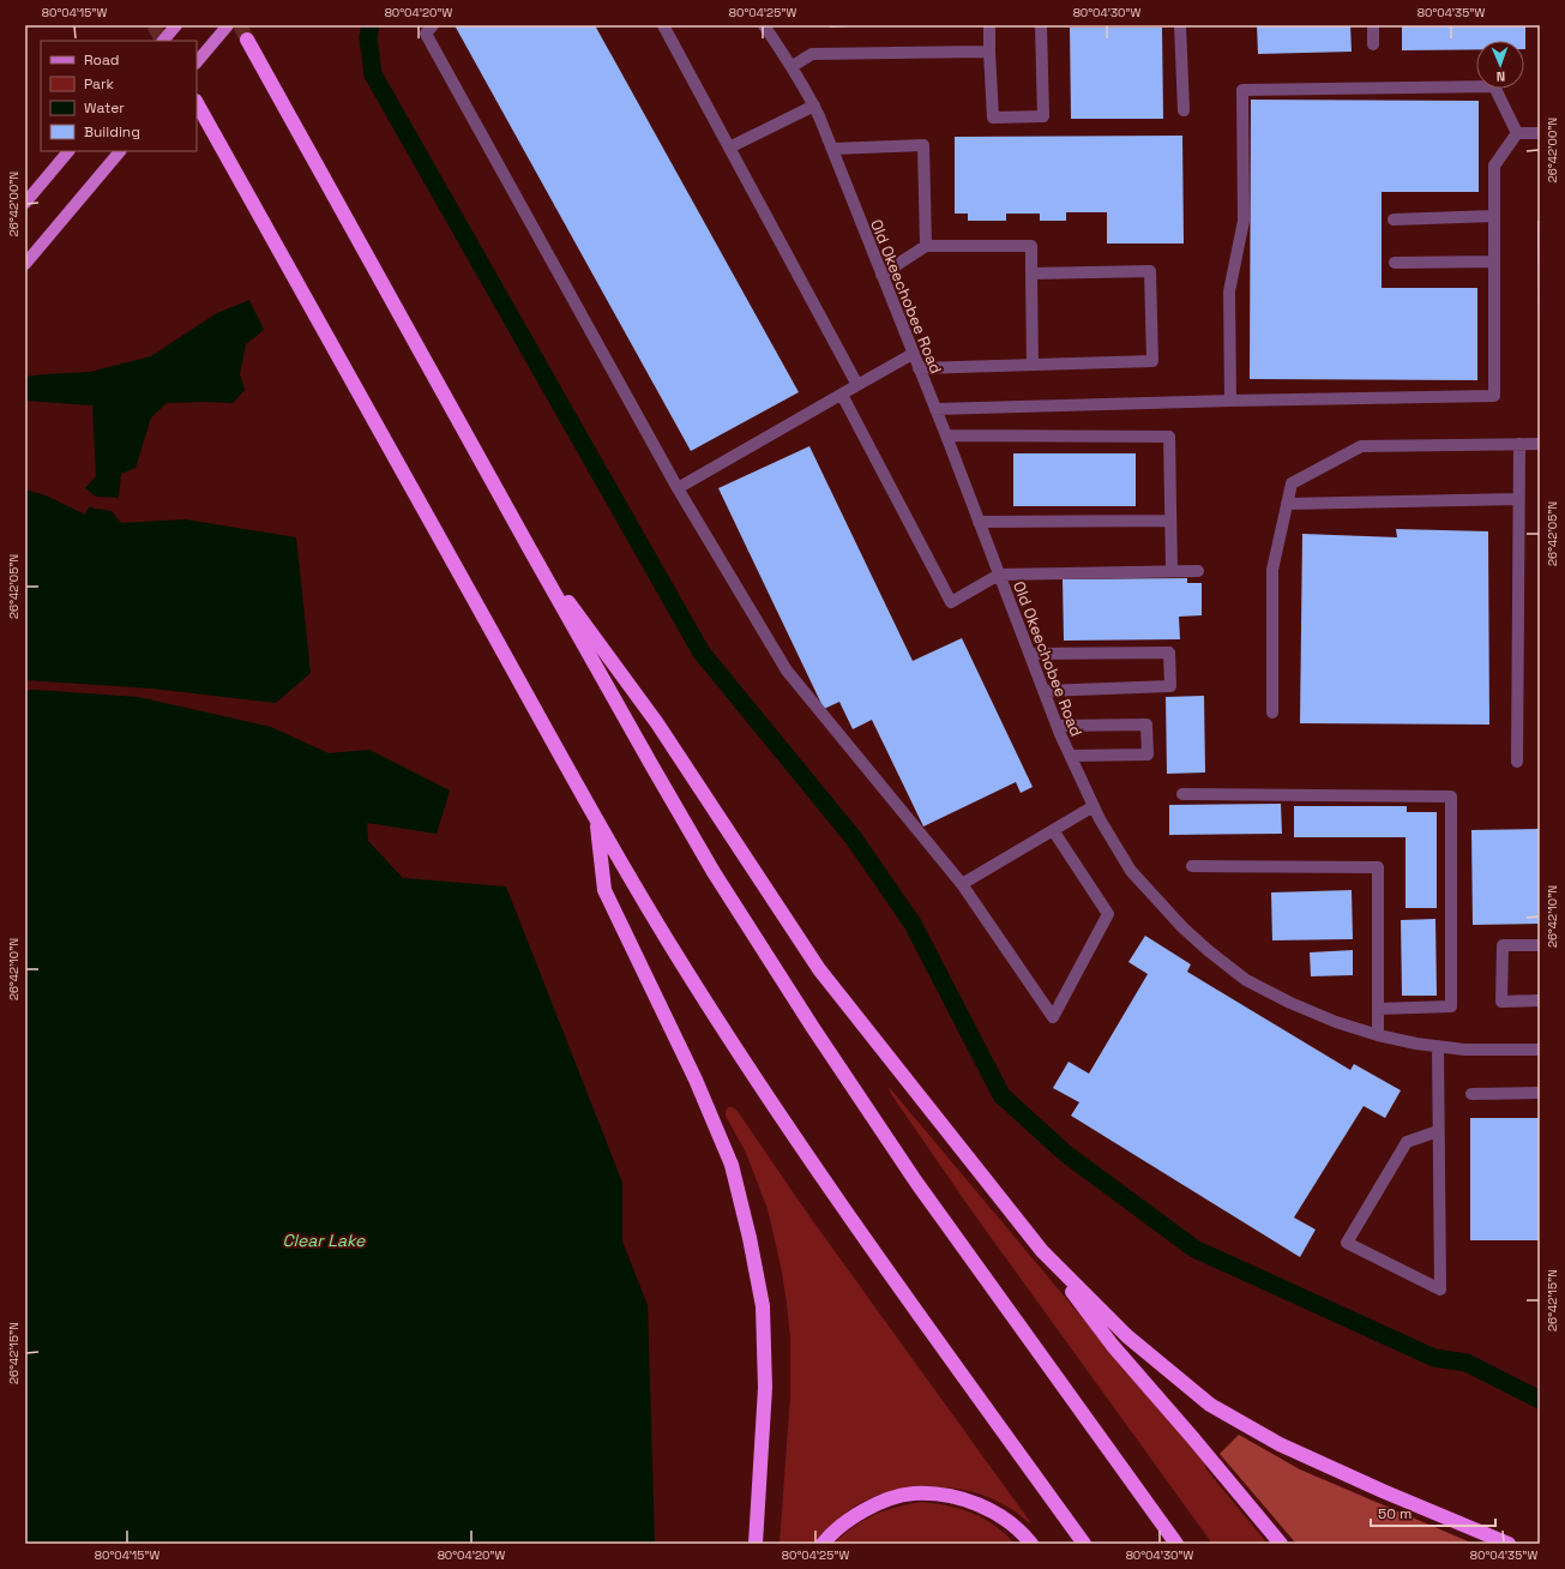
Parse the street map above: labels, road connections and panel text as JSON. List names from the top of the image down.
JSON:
{
  "streets": {
    "street": ["Old Okeechobee Road"]
  },
  "water": ["Clear Lake"],
  "legend": [
    "Road",
    "Park",
    "Water",
    "Building"
  ],
  "scale_bar": "50 m",
  "north": "bottom",
  "coordinates": [
    "80°04'15\"W",
    "80°04'20\"W",
    "80°04'25\"W",
    "80°04'30\"W",
    "80°04'35\"W",
    "26°42'00\"N",
    "26°42'05\"N",
    "26°42'10\"N",
    "26°42'15\"N"
  ]
}
